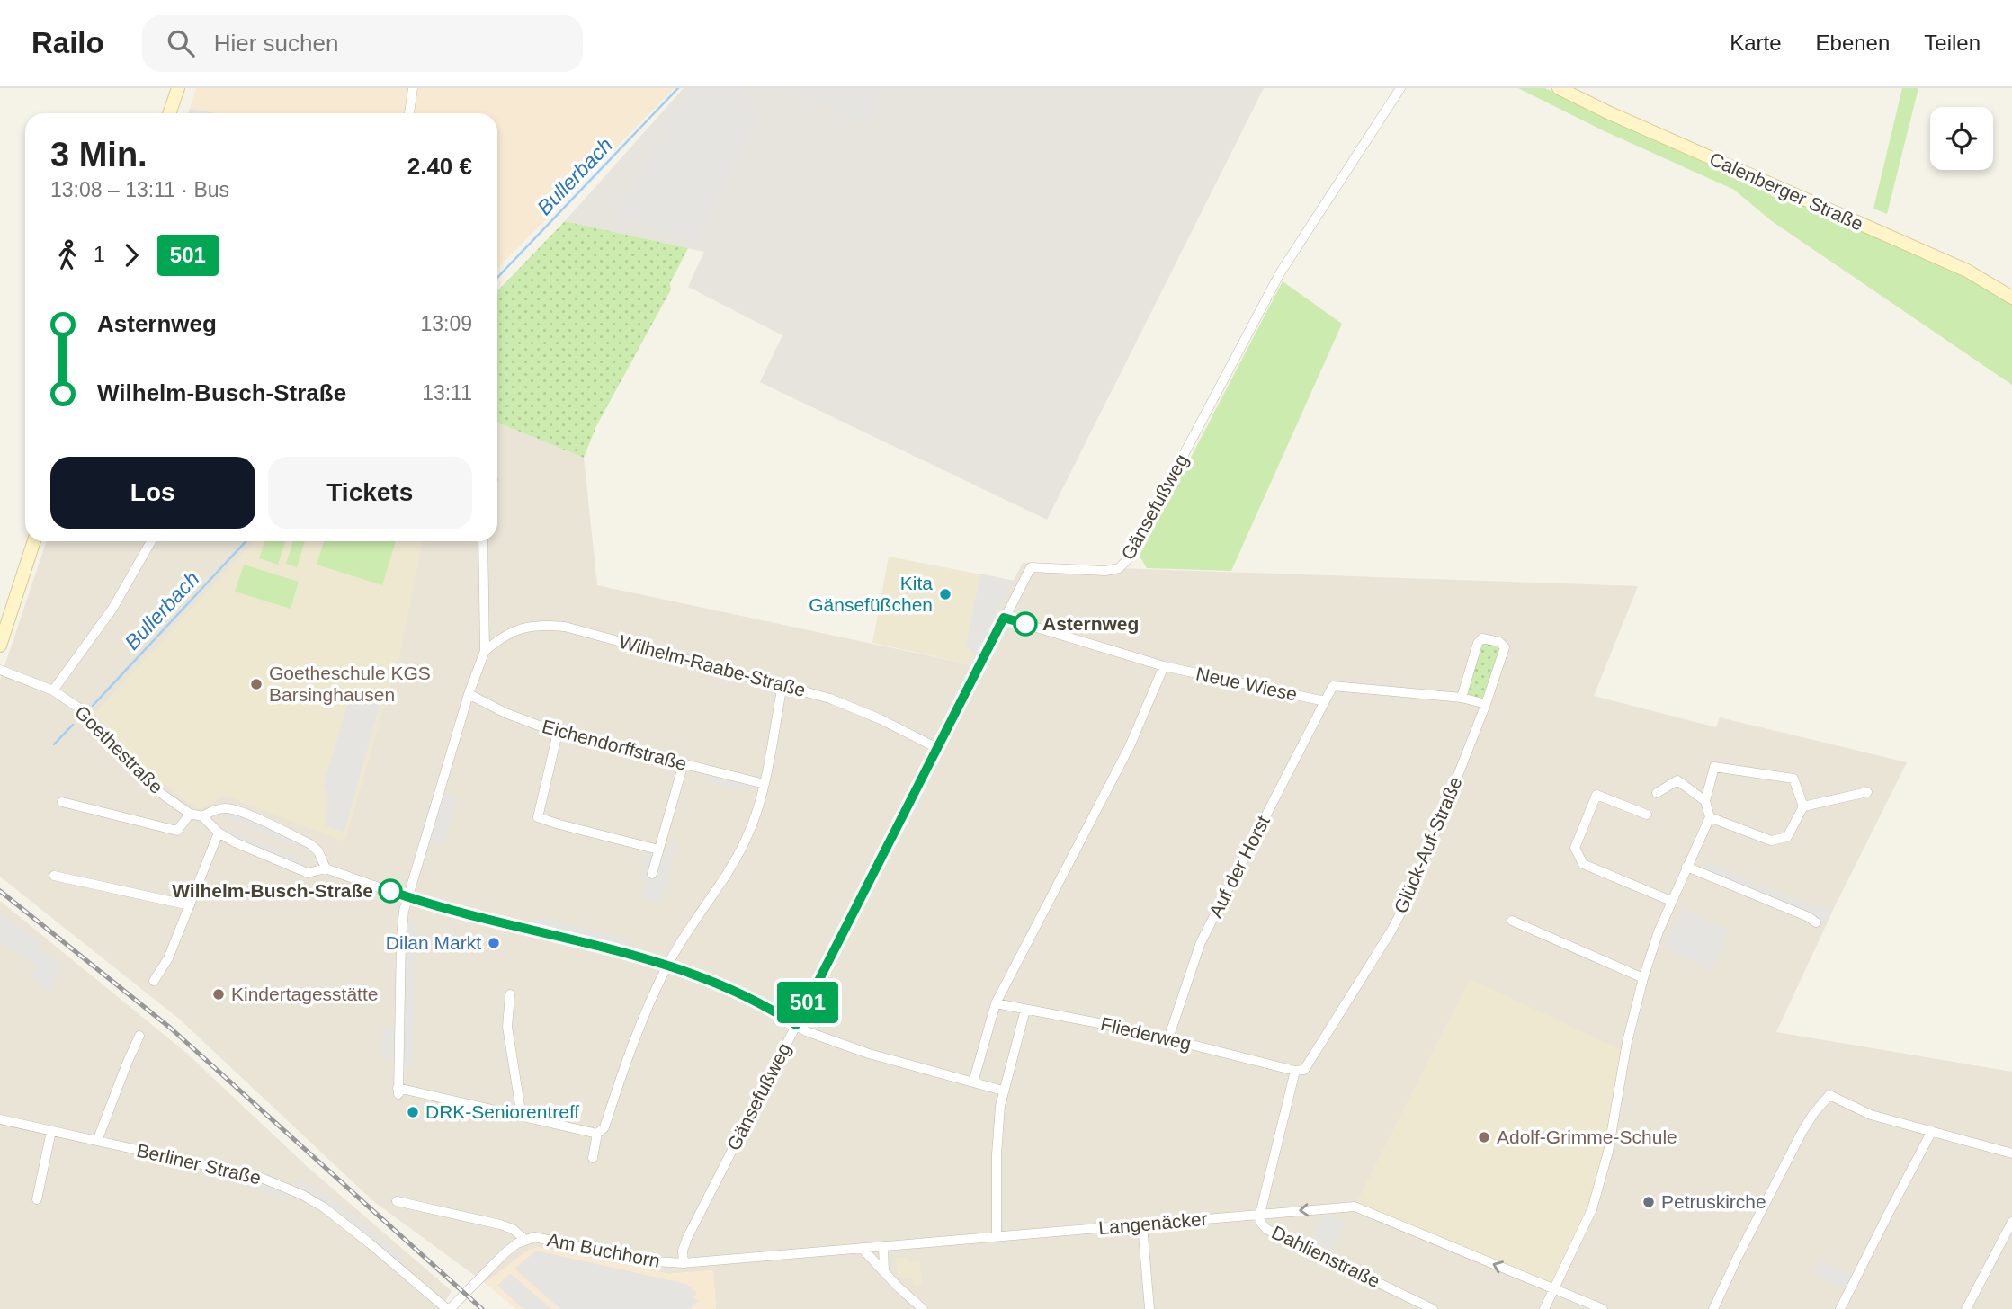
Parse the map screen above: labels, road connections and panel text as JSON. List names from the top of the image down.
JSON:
{
  "streets": {
    "main road": ["Calenberger Straße"],
    "street": [
      "Gänsefußweg",
      "Wilhelm-Raabe-Straße",
      "Neue Wiese",
      "Eichendorffstraße",
      "Goethestraße",
      "Glück-Auf-Straße",
      "Auf der Horst",
      "Fliederweg",
      "Berliner Straße",
      "Langenäcker",
      "Am Buchhorn",
      "Dahlienstraße"
    ]
  },
  "crossings": [
    ["Gänsefußweg", "Wilhelm-Raabe-Straße"],
    ["Gänsefußweg", "Neue Wiese"],
    ["Gänsefußweg", "Langenäcker"],
    ["Gänsefußweg", "Am Buchhorn"],
    ["Neue Wiese", "Auf der Horst"],
    ["Glück-Auf-Straße", "Fliederweg"],
    ["Auf der Horst", "Fliederweg"],
    ["Berliner Straße", "Am Buchhorn"],
    ["Langenäcker", "Am Buchhorn"],
    ["Langenäcker", "Dahlienstraße"]
  ],
  "water": ["Bullerbach"],
  "places": [
    "Kita Gänsefüßchen",
    "Asternweg",
    "Goetheschule KGS Barsinghausen",
    "Wilhelm-Busch-Straße",
    "Dilan Markt",
    "Kindertagesstätte",
    "DRK-Seniorentreff",
    "Adolf-Grimme-Schule",
    "Petruskirche"
  ],
  "lines": ["bus line 501"],
  "page": {
    "header": "Railo",
    "search": "Hier suchen",
    "nav": ["Karte", "Ebenen", "Teilen"],
    "on_map": "501",
    "heading": ["3 Min.", "13:08 – 13:11 · Bus", "2.40 €"],
    "legs": ["1", "501"],
    "list": [
      {
        "name": "Asternweg",
        "value": "13:09"
      },
      {
        "name": "Wilhelm-Busch-Straße",
        "value": "13:11"
      }
    ],
    "buttons": ["Los", "Tickets"]
  }
}
